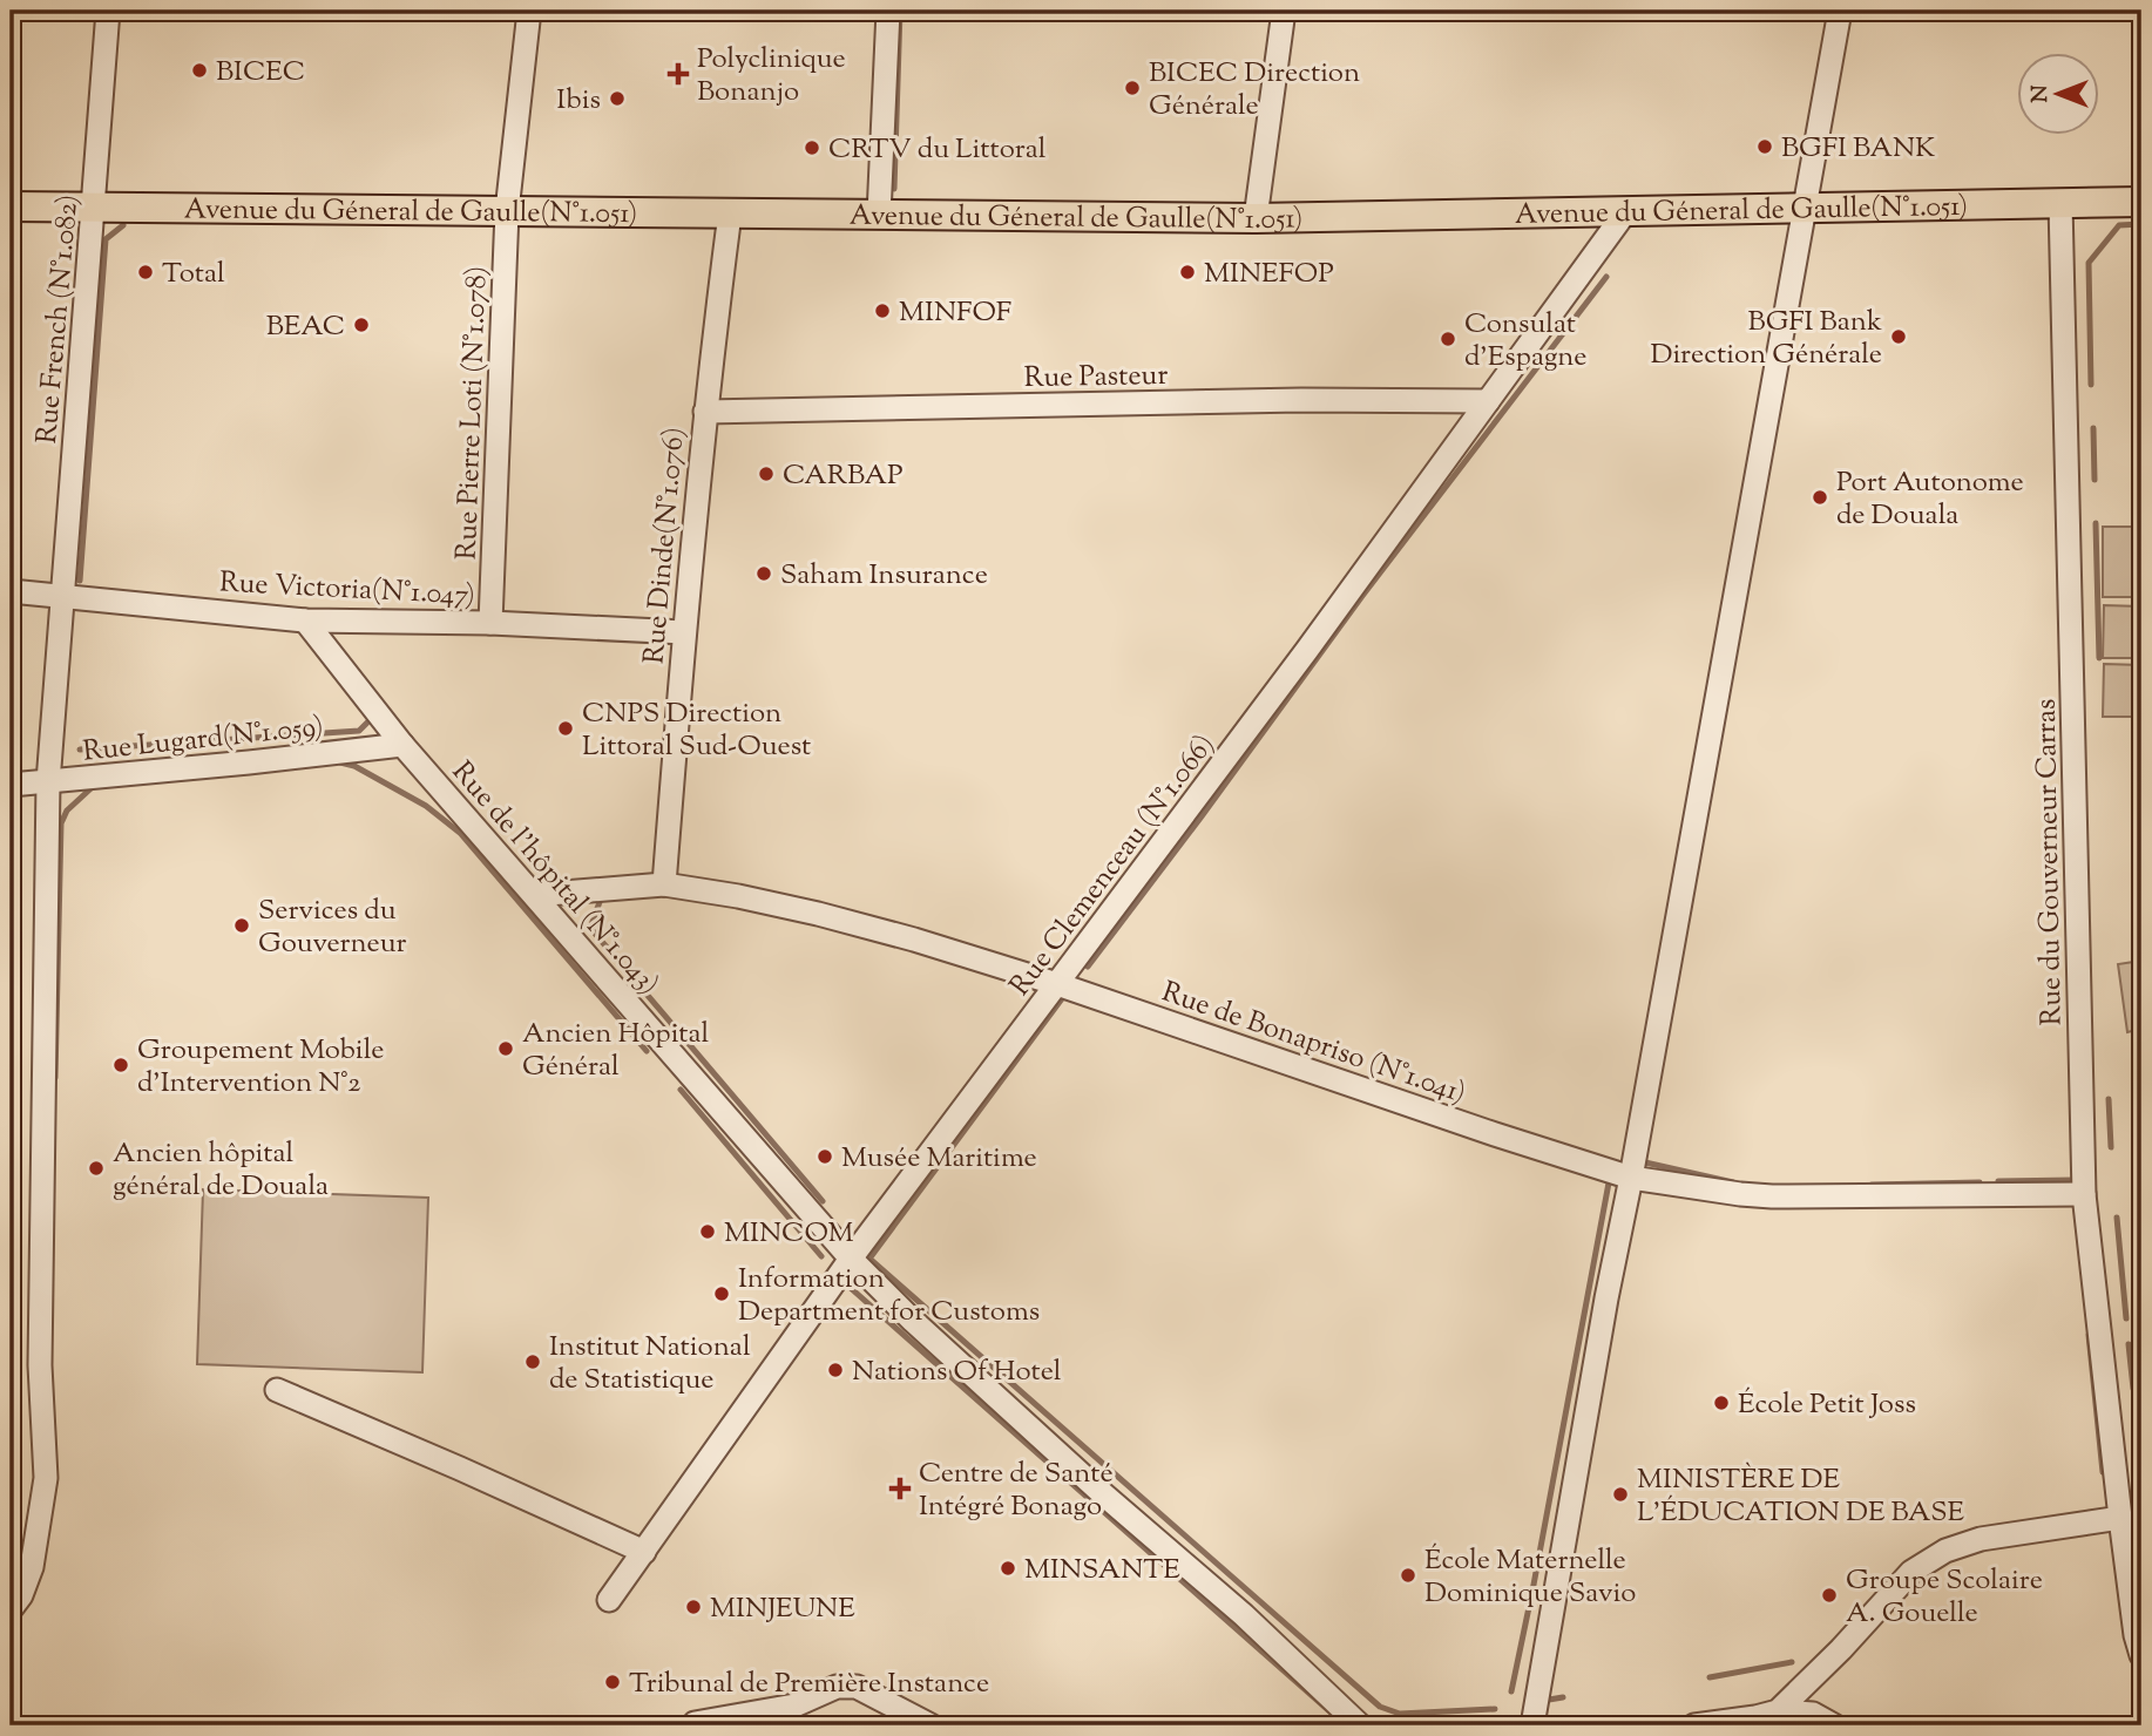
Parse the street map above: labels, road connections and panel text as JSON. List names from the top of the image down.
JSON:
{
  "streets": {
    "main road": ["Avenue du Géneral de Gaulle(N°1.051)"],
    "street": [
      "Rue French (N°1.082)",
      "Rue Pasteur",
      "Rue Pierre Loti (N°1.078)",
      "Rue Dinde(N°1.076)",
      "Rue Victoria(N°1.047)",
      "Rue Lugard(N°1.059)",
      "Rue du Gouverneur Carras",
      "Rue Clemenceau (N°1.066)",
      "Rue de l'hôpital (N°1.043)",
      "Rue de Bonapriso (N°1.041)"
    ]
  },
  "crossings": [
    ["Avenue du Géneral de Gaulle(N°1.051)", "Rue French (N°1.082)"],
    ["Avenue du Géneral de Gaulle(N°1.051)", "Rue Pierre Loti (N°1.078)"],
    ["Avenue du Géneral de Gaulle(N°1.051)", "Rue Dinde(N°1.076)"],
    ["Avenue du Géneral de Gaulle(N°1.051)", "Rue du Gouverneur Carras"],
    ["Avenue du Géneral de Gaulle(N°1.051)", "Rue Clemenceau (N°1.066)"],
    ["Rue French (N°1.082)", "Rue Victoria(N°1.047)"],
    ["Rue French (N°1.082)", "Rue Lugard(N°1.059)"],
    ["Rue Pasteur", "Rue Dinde(N°1.076)"],
    ["Rue Pasteur", "Rue Clemenceau (N°1.066)"],
    ["Rue Pierre Loti (N°1.078)", "Rue Victoria(N°1.047)"],
    ["Rue Dinde(N°1.076)", "Rue Victoria(N°1.047)"],
    ["Rue Dinde(N°1.076)", "Rue de Bonapriso (N°1.041)"],
    ["Rue Victoria(N°1.047)", "Rue de l'hôpital (N°1.043)"],
    ["Rue Lugard(N°1.059)", "Rue de l'hôpital (N°1.043)"],
    ["Rue du Gouverneur Carras", "Rue de Bonapriso (N°1.041)"],
    ["Rue Clemenceau (N°1.066)", "Rue de l'hôpital (N°1.043)"],
    ["Rue Clemenceau (N°1.066)", "Rue de Bonapriso (N°1.041)"],
    ["Rue de l'hôpital (N°1.043)", "Rue de Bonapriso (N°1.041)"]
  ],
  "places": {
    "other": [
      "BICEC",
      "BICEC Direction Générale",
      "Ibis",
      "BGFI BANK",
      "CRTV du Littoral",
      "Total",
      "MINEFOP",
      "MINFOF",
      "BEAC",
      "BGFI Bank Direction Générale",
      "Consulat d'Espagne",
      "CARBAP",
      "Port Autonome de Douala",
      "Saham Insurance",
      "CNPS Direction Littoral Sud-Ouest",
      "Services du Gouverneur",
      "Ancien Hôpital Général",
      "Groupement Mobile d’Intervention N°2",
      "Musée Maritime",
      "Ancien hôpital général de Douala",
      "MINCOM",
      "Information Department for Customs",
      "Institut National de Statistique",
      "Nations Of Hotel",
      "École Petit Joss",
      "MINISTÈRE DE L'ÉDUCATION DE BASE",
      "MINSANTE",
      "École Maternelle Dominique Savio",
      "Groupe Scolaire A. Gouelle",
      "MINJEUNE",
      "Tribunal de Première Instance"
    ],
    "health": ["Polyclinique Bonanjo", "Centre de Santé Intégré Bonago"]
  },
  "north": "left"
}
